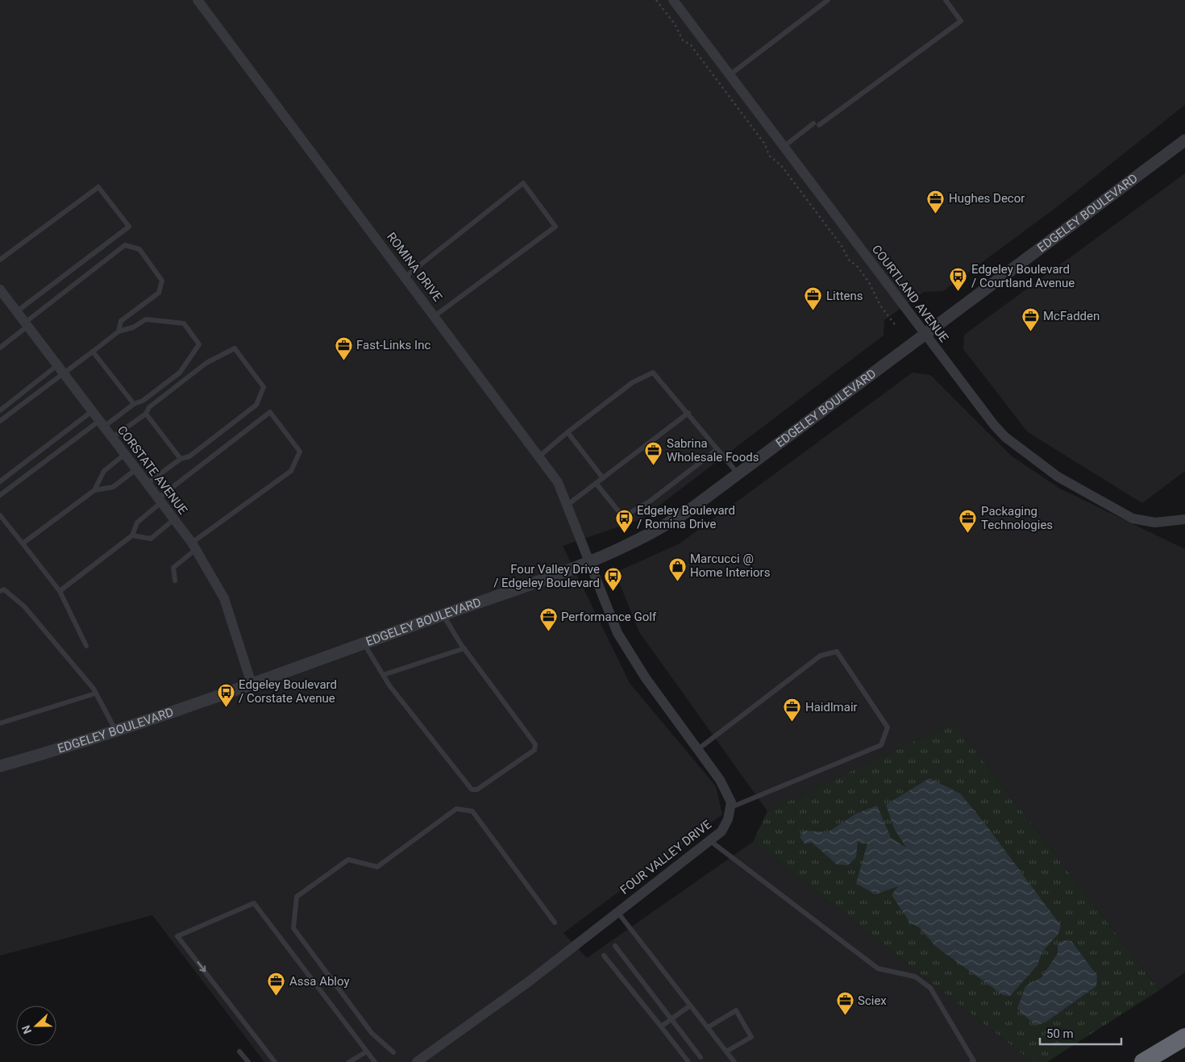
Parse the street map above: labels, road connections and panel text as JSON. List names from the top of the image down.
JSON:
{
  "streets": {
    "street": [
      "EDGELEY BOULEVARD",
      "ROMINA DRIVE",
      "COURTLAND AVENUE",
      "CORSTATE AVENUE",
      "FOUR VALLEY DRIVE"
    ]
  },
  "crossings": [
    ["EDGELEY BOULEVARD", "ROMINA DRIVE"],
    ["EDGELEY BOULEVARD", "COURTLAND AVENUE"],
    ["EDGELEY BOULEVARD", "CORSTATE AVENUE"]
  ],
  "places": {
    "office": [
      "Hughes Decor",
      "Littens",
      "McFadden",
      "Fast-Links Inc",
      "Sabrina Wholesale Foods",
      "Packaging Technologies",
      "Performance Golf",
      "Haidlmair",
      "Assa Abloy",
      "Sciex"
    ],
    "bus stop": [
      "Edgeley Boulevard / Courtland Avenue",
      "Edgeley Boulevard / Romina Drive",
      "Four Valley Drive / Edgeley Boulevard",
      "Edgeley Boulevard / Corstate Avenue"
    ],
    "shop": ["Marcucci @ Home Interiors"]
  },
  "scale_bar": "50 m",
  "north": "left"
}
